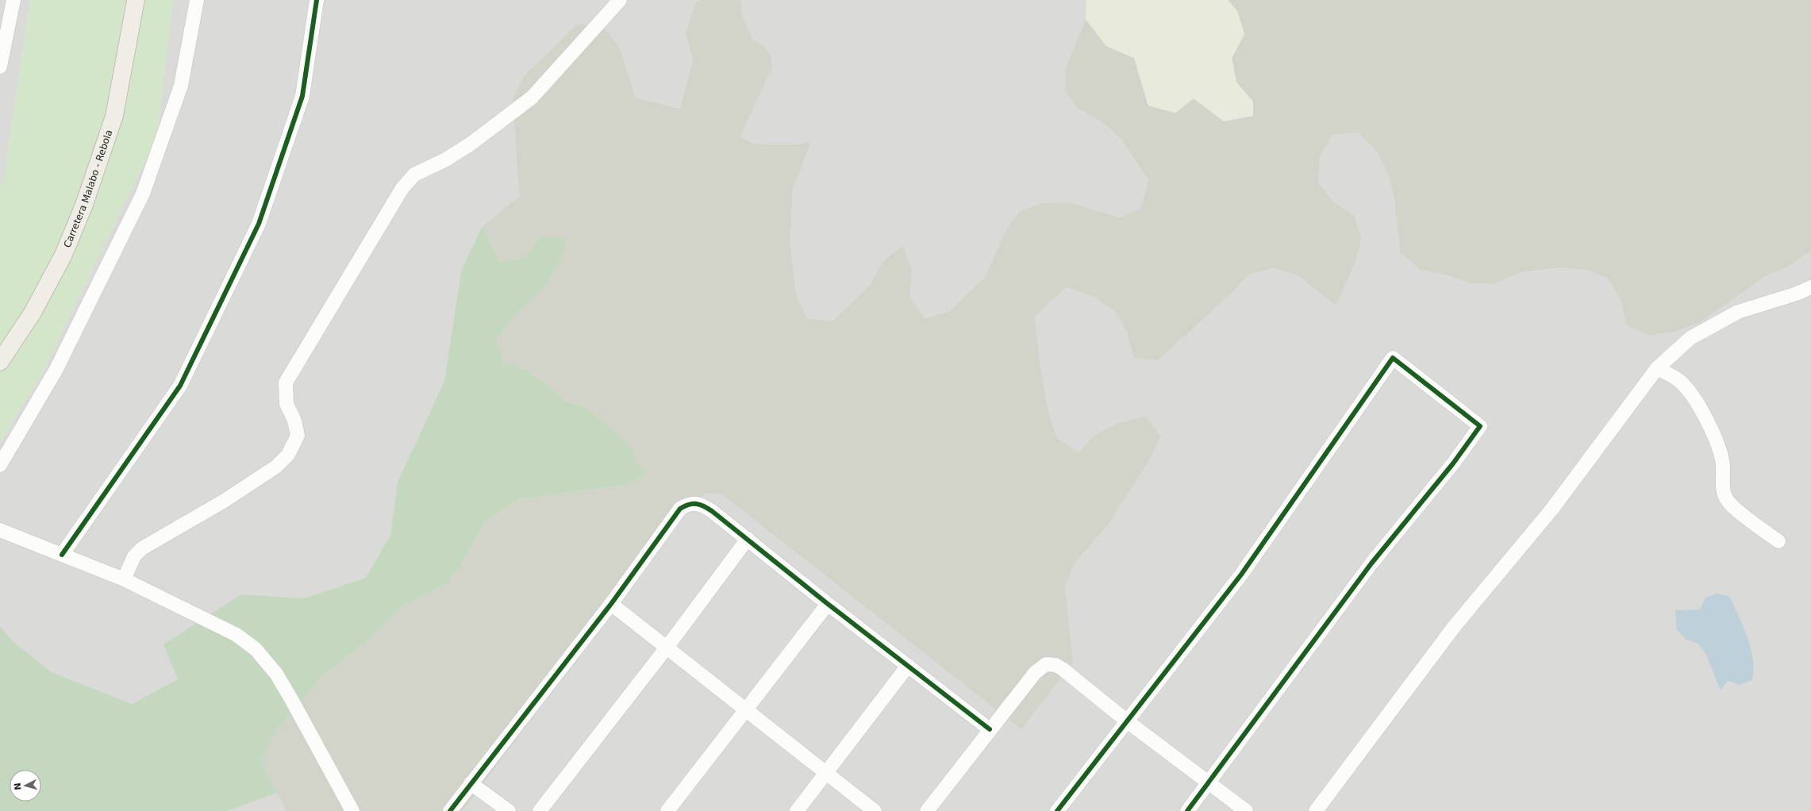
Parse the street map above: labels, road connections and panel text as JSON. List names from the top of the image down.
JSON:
{
  "streets": {
    "main road": ["Carretera Malabo - Rebola"]
  },
  "north": "left"
}
